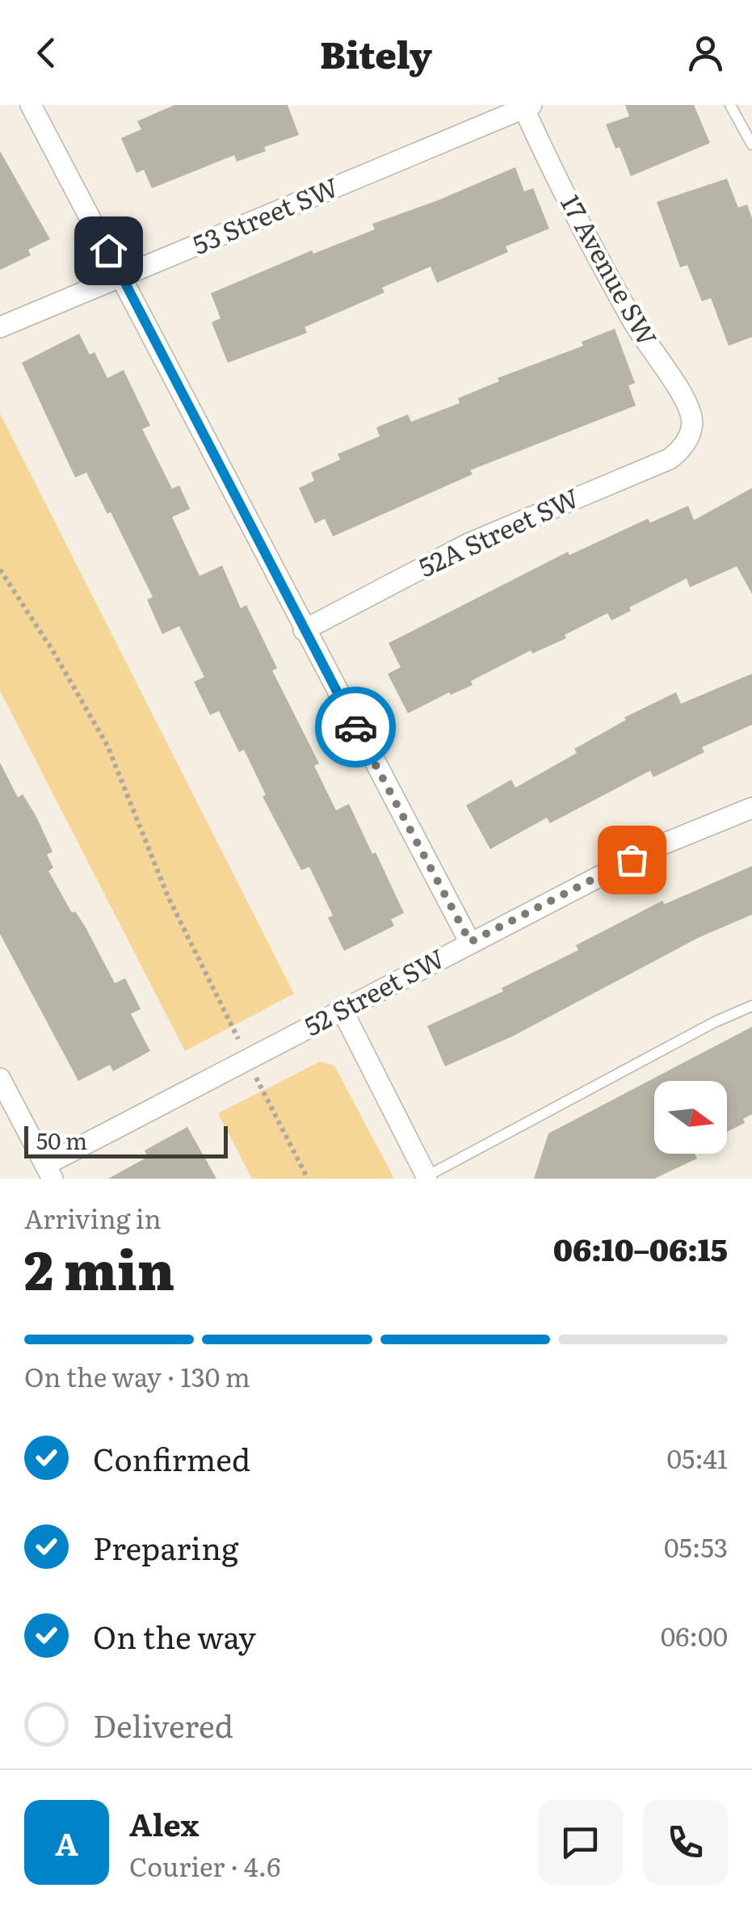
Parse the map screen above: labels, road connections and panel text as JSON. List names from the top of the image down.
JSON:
{
  "streets": {
    "street": [
      "53 Street SW",
      "17 Avenue SW",
      "52A Street SW",
      "52 Street SW"
    ]
  },
  "crossings": [
    ["53 Street SW", "17 Avenue SW"],
    ["17 Avenue SW", "52A Street SW"]
  ],
  "scale_bar": "50 m",
  "north": "right",
  "page": {
    "header": "Bitely",
    "scale": "50 m",
    "heading": ["2 min", "Arriving in", "06:10–06:15"],
    "panel": ["Alex", "Courier · 4.6"],
    "bar": "On the way · 130 m",
    "list": [
      ["Confirmed", "05:41"],
      ["Preparing", "05:53"],
      ["On the way", "06:00"],
      "Delivered"
    ],
    "round": "A"
  }
}
